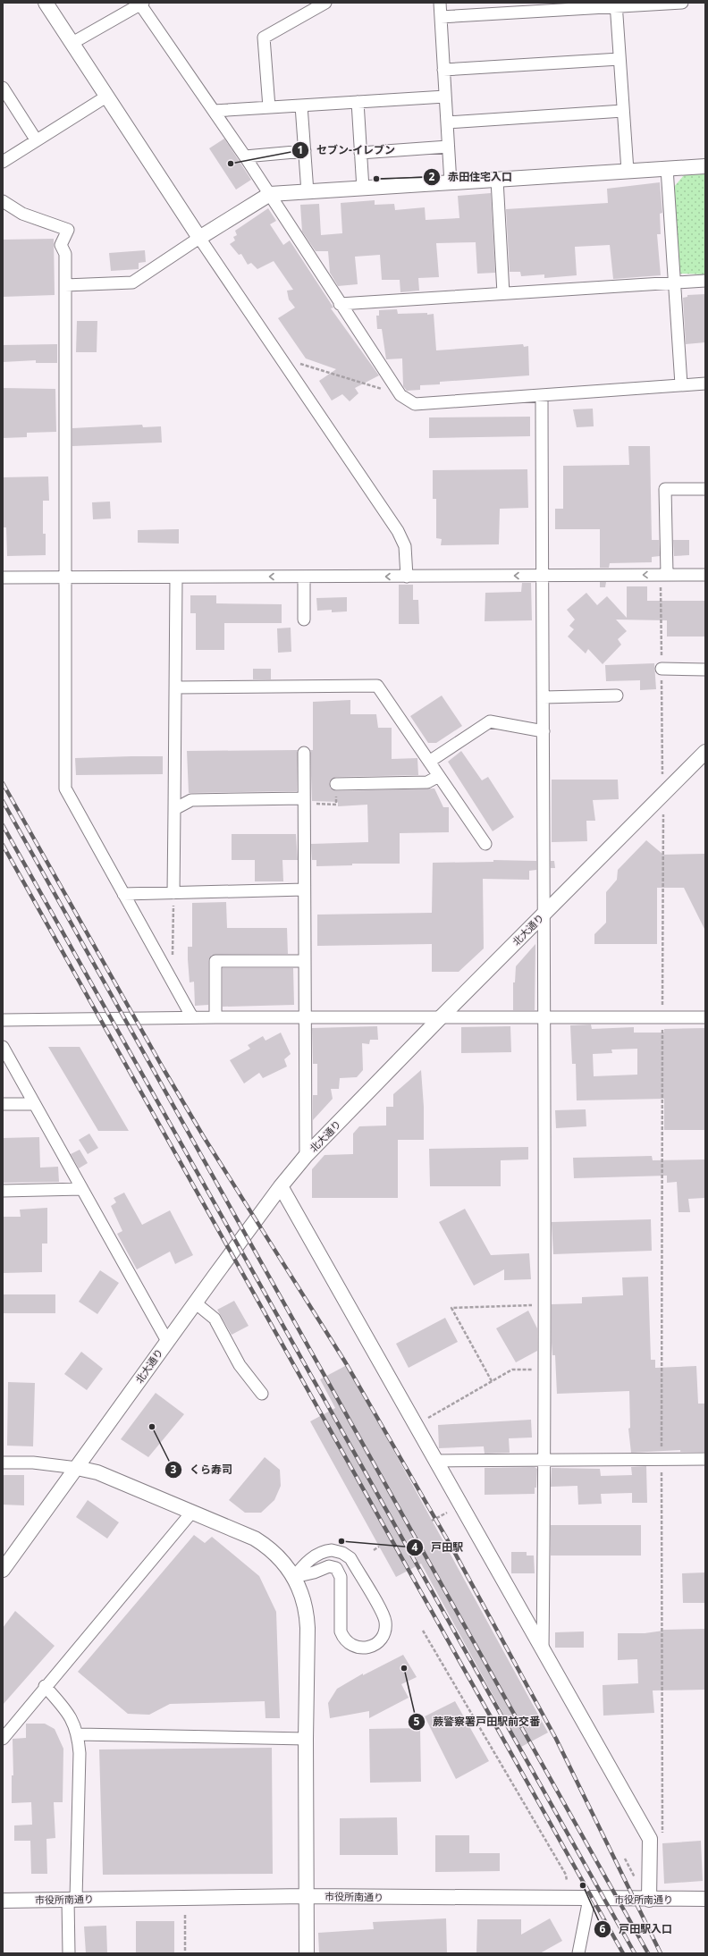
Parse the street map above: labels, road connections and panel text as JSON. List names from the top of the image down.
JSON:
{
  "streets": {
    "street": ["北大通り", "市役所南通り"]
  },
  "places": [
    "セブン-イレブン",
    "赤田住宅入口",
    "くら寿司",
    "戸田駅",
    "蕨警察署戸田駅前交番",
    "戸田駅入口"
  ]
}
